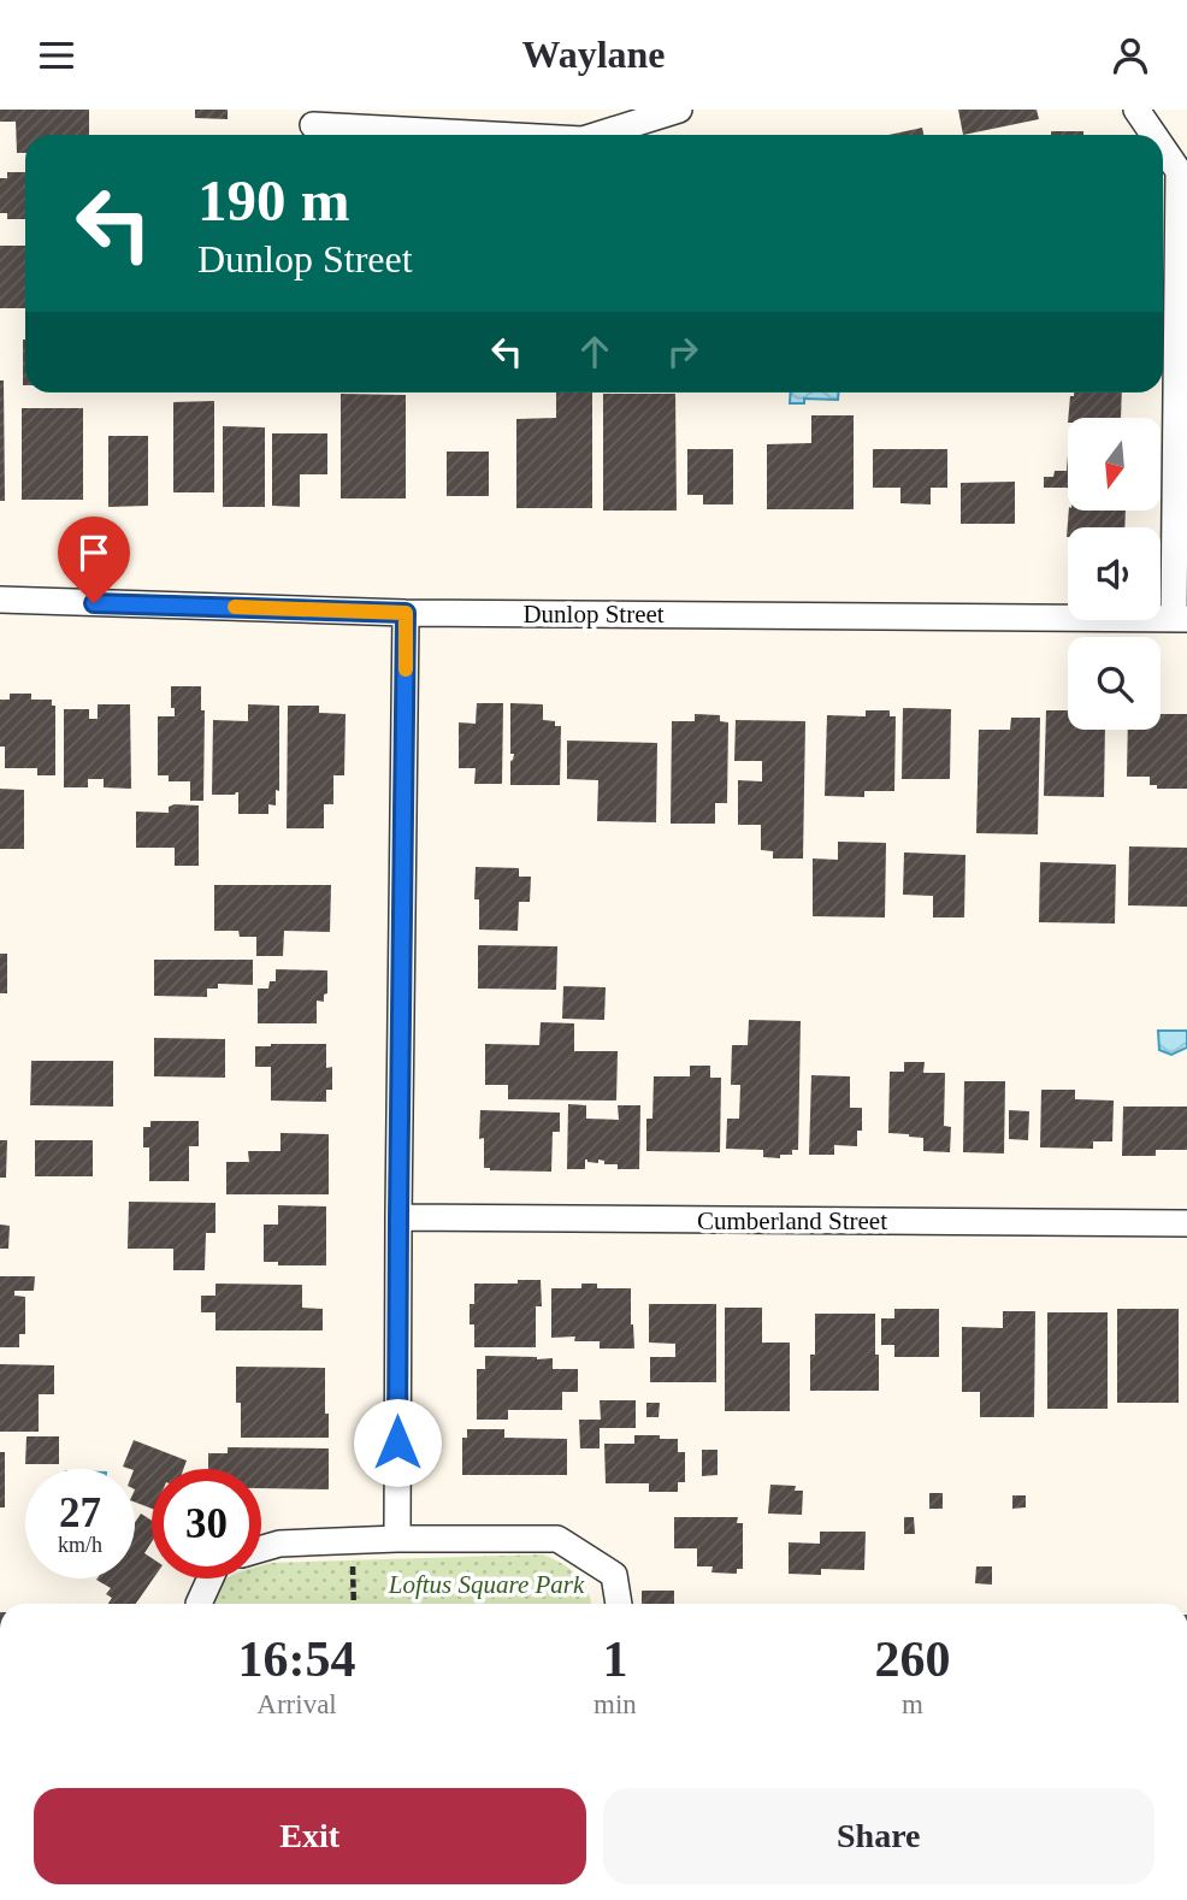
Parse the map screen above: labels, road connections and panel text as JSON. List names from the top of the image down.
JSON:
{
  "streets": {
    "street": ["Dunlop Street", "Cumberland Street"]
  },
  "parks": ["Loftus Square Park"],
  "north": "bottom",
  "page": {
    "header": "Waylane",
    "turn": ["190 m", "Dunlop Street"],
    "speed": "27 km/h",
    "limit": "30",
    "eta": [
      "16:54",
      "Arrival",
      "1",
      "min",
      "260",
      "m"
    ],
    "buttons": ["Exit", "Share"]
  }
}
